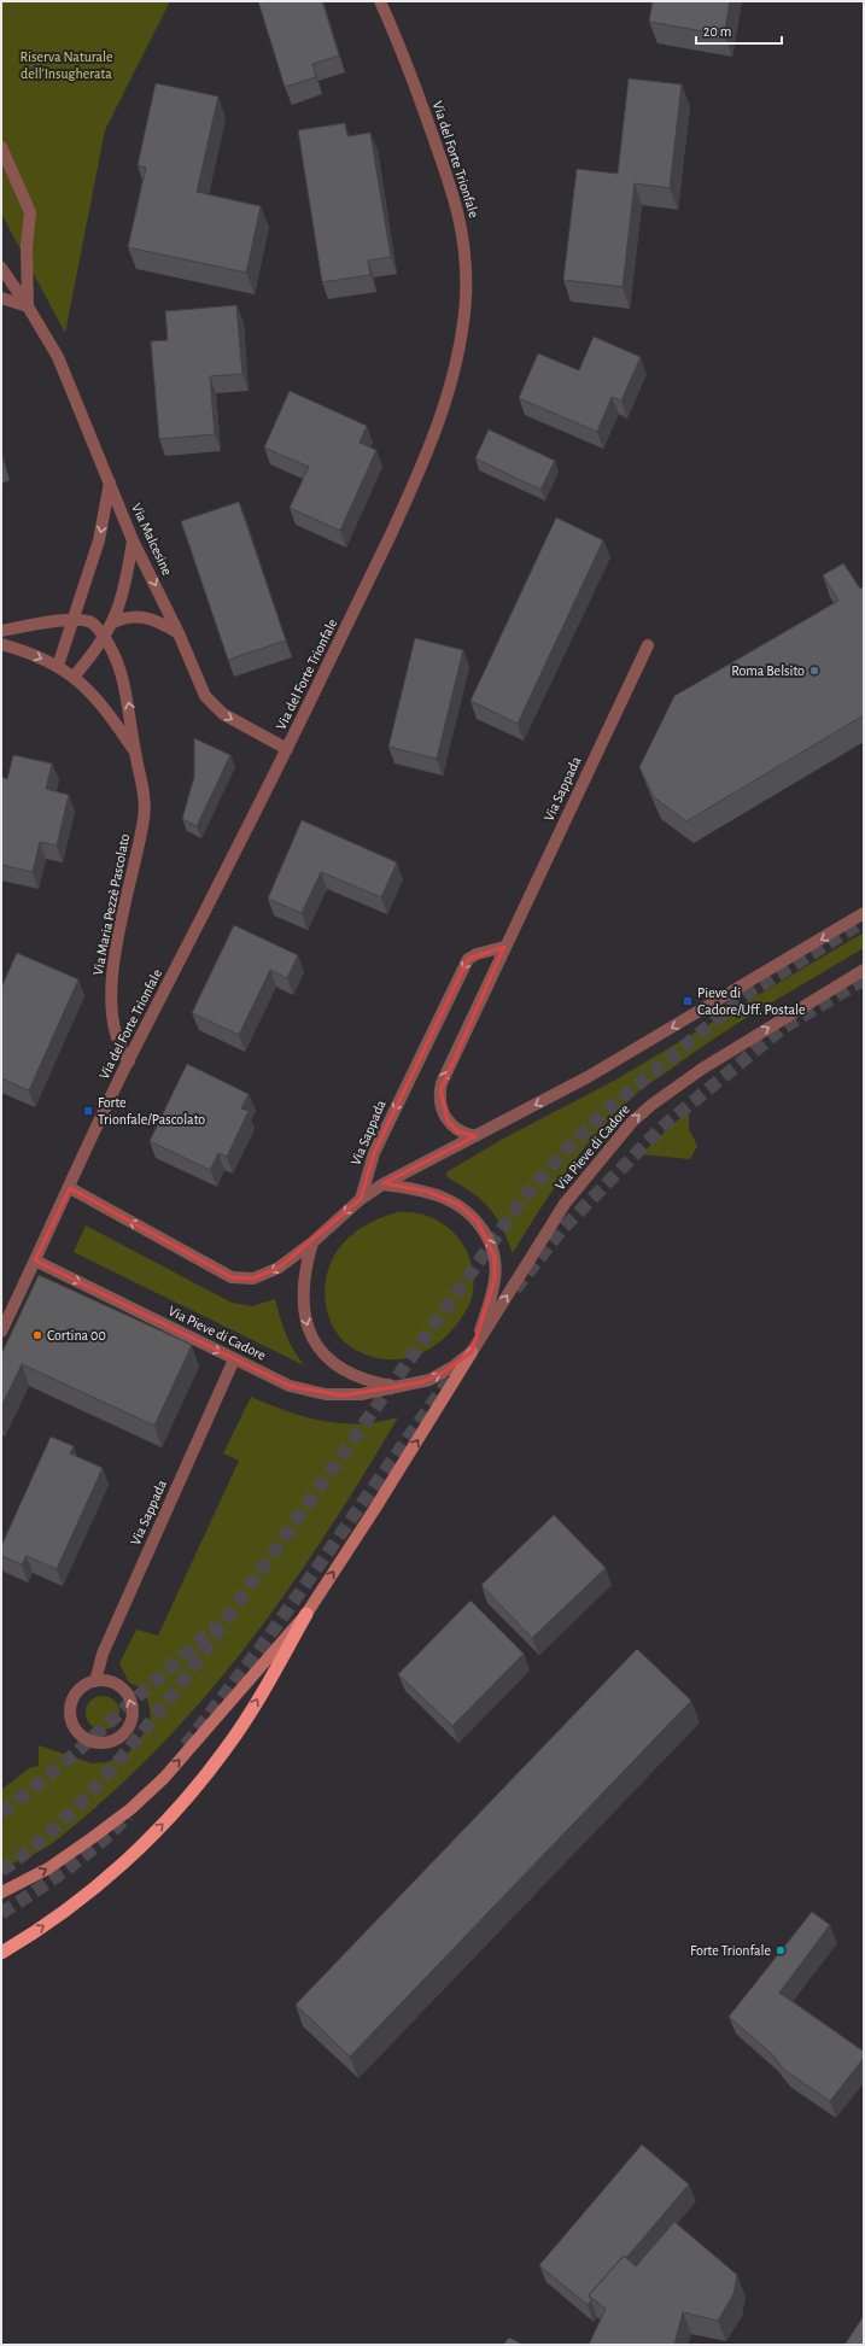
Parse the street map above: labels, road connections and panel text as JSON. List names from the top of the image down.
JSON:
{
  "streets": {
    "street": [
      "Via del Forte Trionfale",
      "Via Malcesine",
      "Via Sappada",
      "Via Maria Pezzè Pascolato",
      "Via Pieve di Cadore"
    ]
  },
  "crossings": [
    ["Via del Forte Trionfale", "Via Malcesine"],
    ["Via del Forte Trionfale", "Via Maria Pezzè Pascolato"],
    ["Via del Forte Trionfale", "Via Pieve di Cadore"],
    ["Via Sappada", "Via Pieve di Cadore"]
  ],
  "one_way": ["Via Malcesine"],
  "parks": ["Riserva Naturale dell'Insugherata"],
  "places": {
    "other": ["Roma Belsito", "Cortina 00", "Forte Trionfale"],
    "transit": ["Pieve di Cadore/Uff. Postale", "Forte Trionfale/Pascolato"]
  },
  "scale_bar": "20 m"
}
